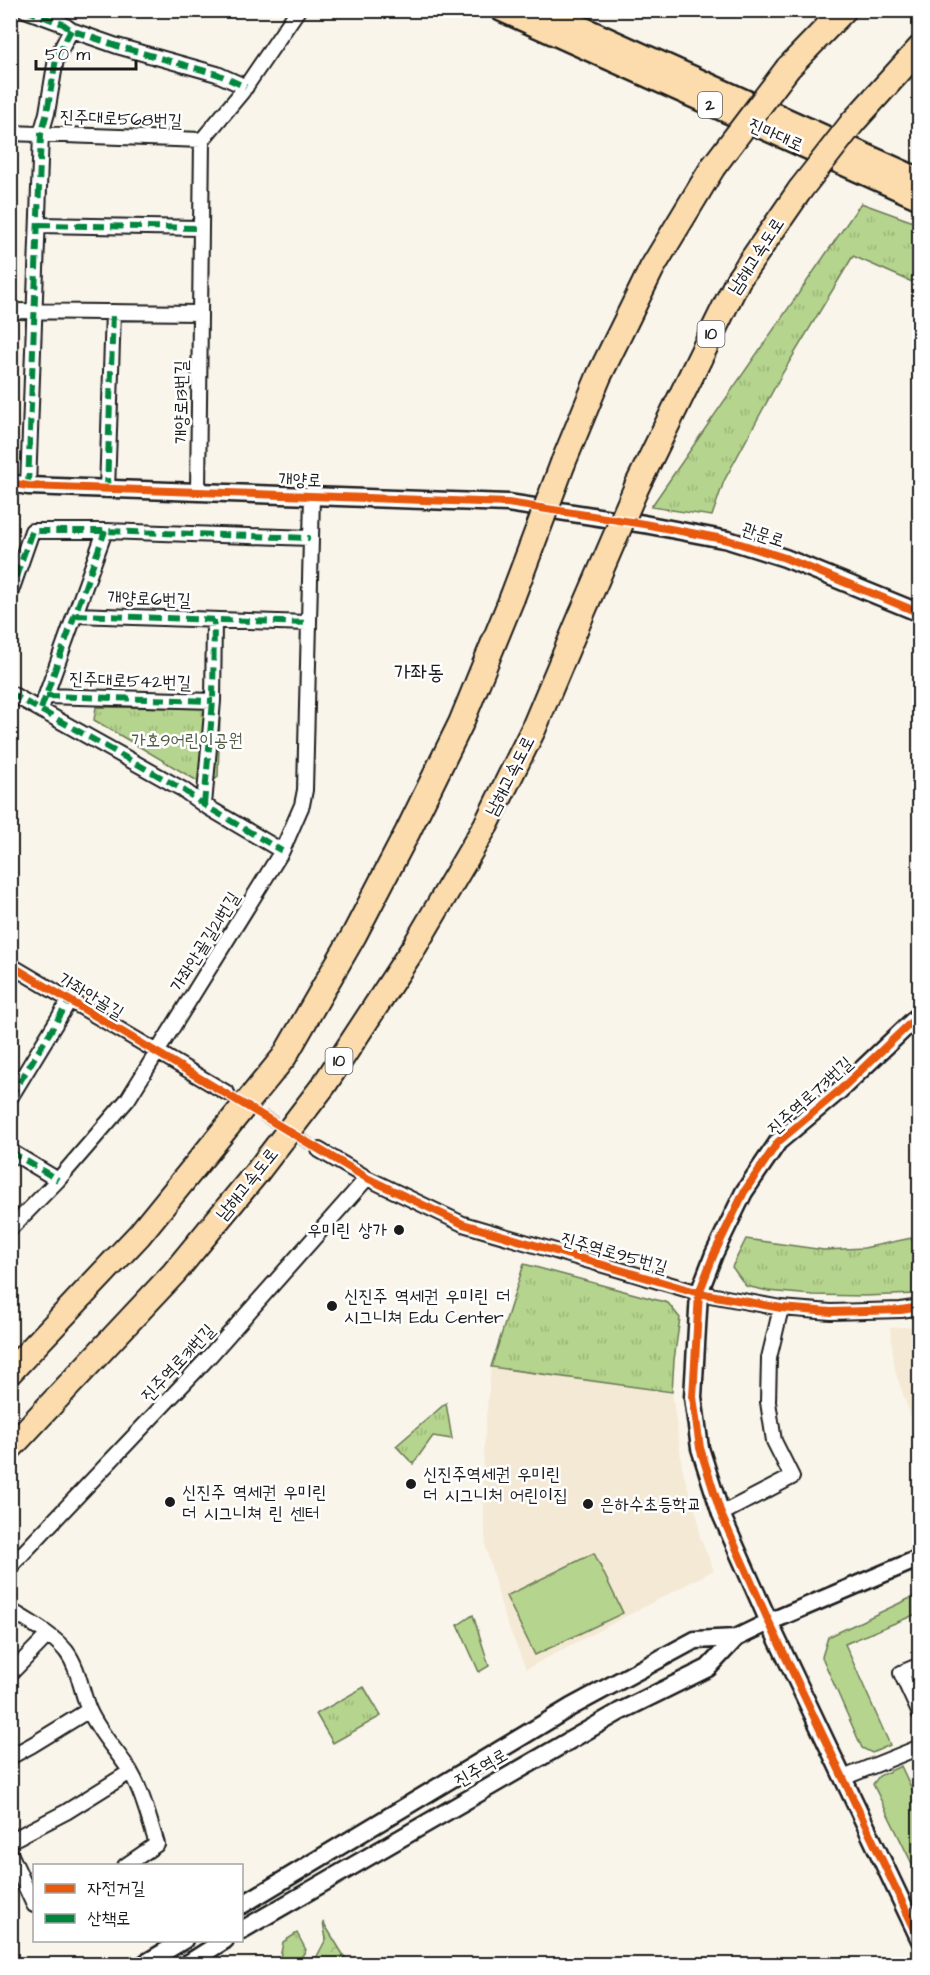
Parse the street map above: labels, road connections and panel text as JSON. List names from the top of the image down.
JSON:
{
  "streets": {
    "highway": [
      "2",
      "진마대로",
      "남해고속도로",
      "10"
    ],
    "street": [
      "진주대로568번길",
      "개양로13번길",
      "개양로",
      "관문로",
      "개양로6번길",
      "진주대로542번길",
      "가좌안골길21번길",
      "가좌안골길",
      "진주역로73번길",
      "진주역로95번길",
      "진주역로31번길",
      "진주역로"
    ]
  },
  "crossings": [
    ["진주대로568번길", "개양로13번길"],
    ["개양로13번길", "개양로"],
    ["개양로", "관문로"],
    ["개양로6번길", "진주대로542번길"],
    ["진주대로542번길", "가좌안골길21번길"],
    ["가좌안골길21번길", "가좌안골길"],
    ["진주역로73번길", "진주역로95번길"],
    ["진주역로73번길", "진주역로"],
    ["진주역로95번길", "진주역로31번길"]
  ],
  "districts": ["가좌동"],
  "parks": ["가호9어린이공원"],
  "places": [
    "우미린 상가",
    "신진주 역세권 우미린 더 시그니쳐 Edu Center",
    "신진주역세권 우미린 더 시그니처 어린이집",
    "신진주 역세권 우미린 더 시그니쳐 린 센터",
    "은하수초등학교"
  ],
  "legend": ["자전거길", "산책로"],
  "scale_bar": "50 m"
}
